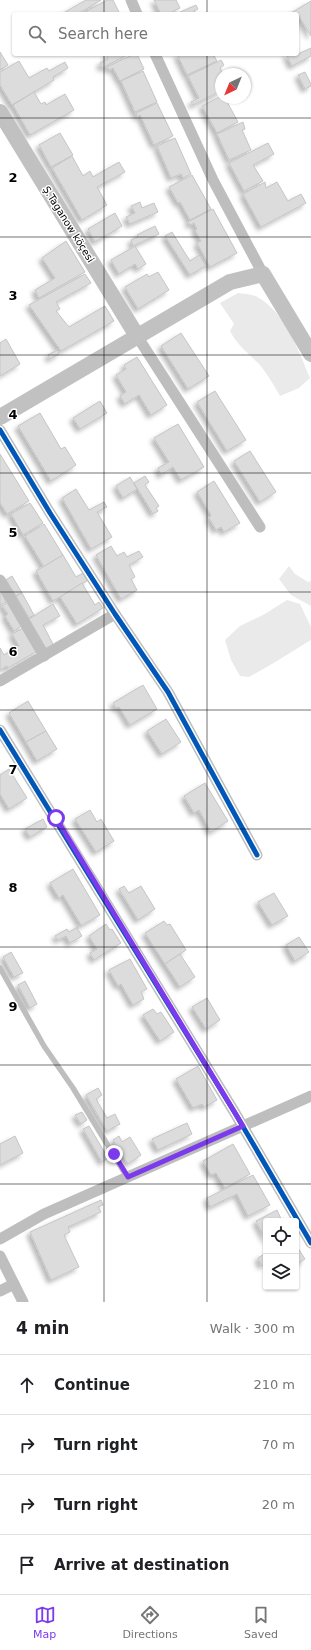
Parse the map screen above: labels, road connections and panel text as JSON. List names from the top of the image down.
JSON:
{
  "streets": {
    "street": ["Ş.Taganow köçesi"]
  },
  "north": "bottom left",
  "page": {
    "search": "Search here",
    "heading": ["4 min", "Walk · 300 m"],
    "list": [
      ["Continue", "210 m"],
      ["Turn right", "70 m"],
      ["Turn right", "20 m"],
      "Arrive at destination"
    ],
    "nav": ["Map", "Directions", "Saved"]
  },
  "grid": {
    "rows": [
      "2",
      "3",
      "4",
      "5",
      "6",
      "7",
      "8",
      "9"
    ]
  }
}
